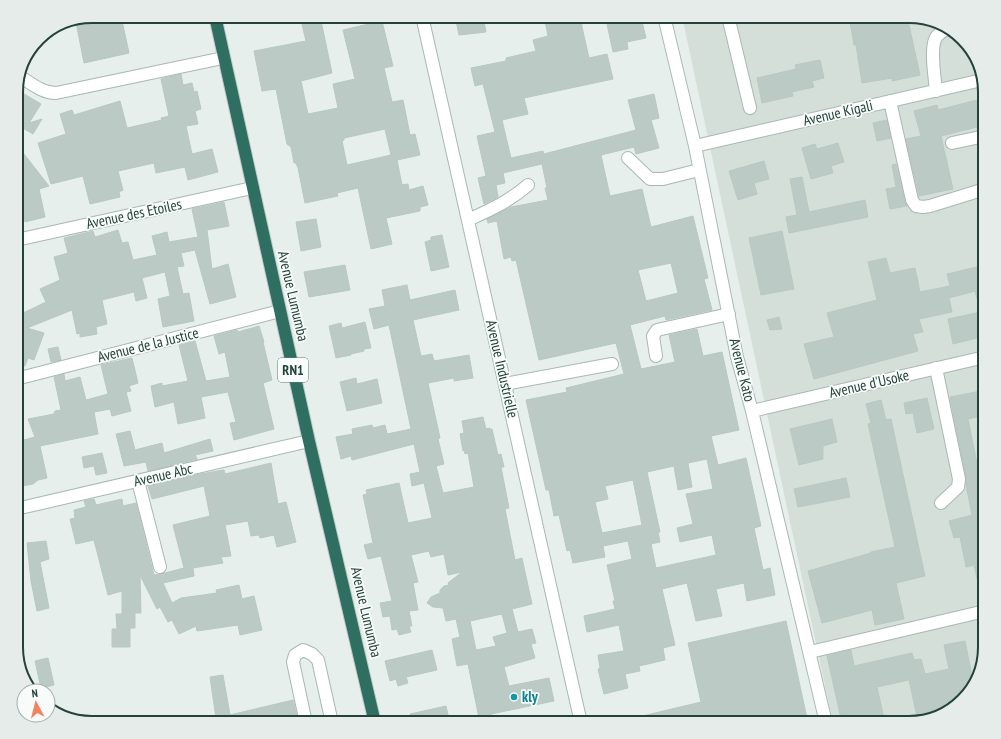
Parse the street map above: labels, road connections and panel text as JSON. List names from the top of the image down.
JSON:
{
  "streets": {
    "highway": ["Avenue Lumumba", "RN1"],
    "street": [
      "Avenue Kigali",
      "Avenue des Etoiles",
      "Avenue de la Justice",
      "Avenue Industrielle",
      "Avenue Kato",
      "Avenue d'Usoke",
      "Avenue Abc"
    ]
  },
  "crossings": [
    ["Avenue Kigali", "Avenue Kato"],
    ["Avenue des Etoiles", "Avenue Lumumba"],
    ["Avenue Lumumba", "Avenue de la Justice"],
    ["Avenue Lumumba", "Avenue Abc"],
    ["Avenue Kato", "Avenue d'Usoke"]
  ],
  "places": ["kly"],
  "north": "top"
}
